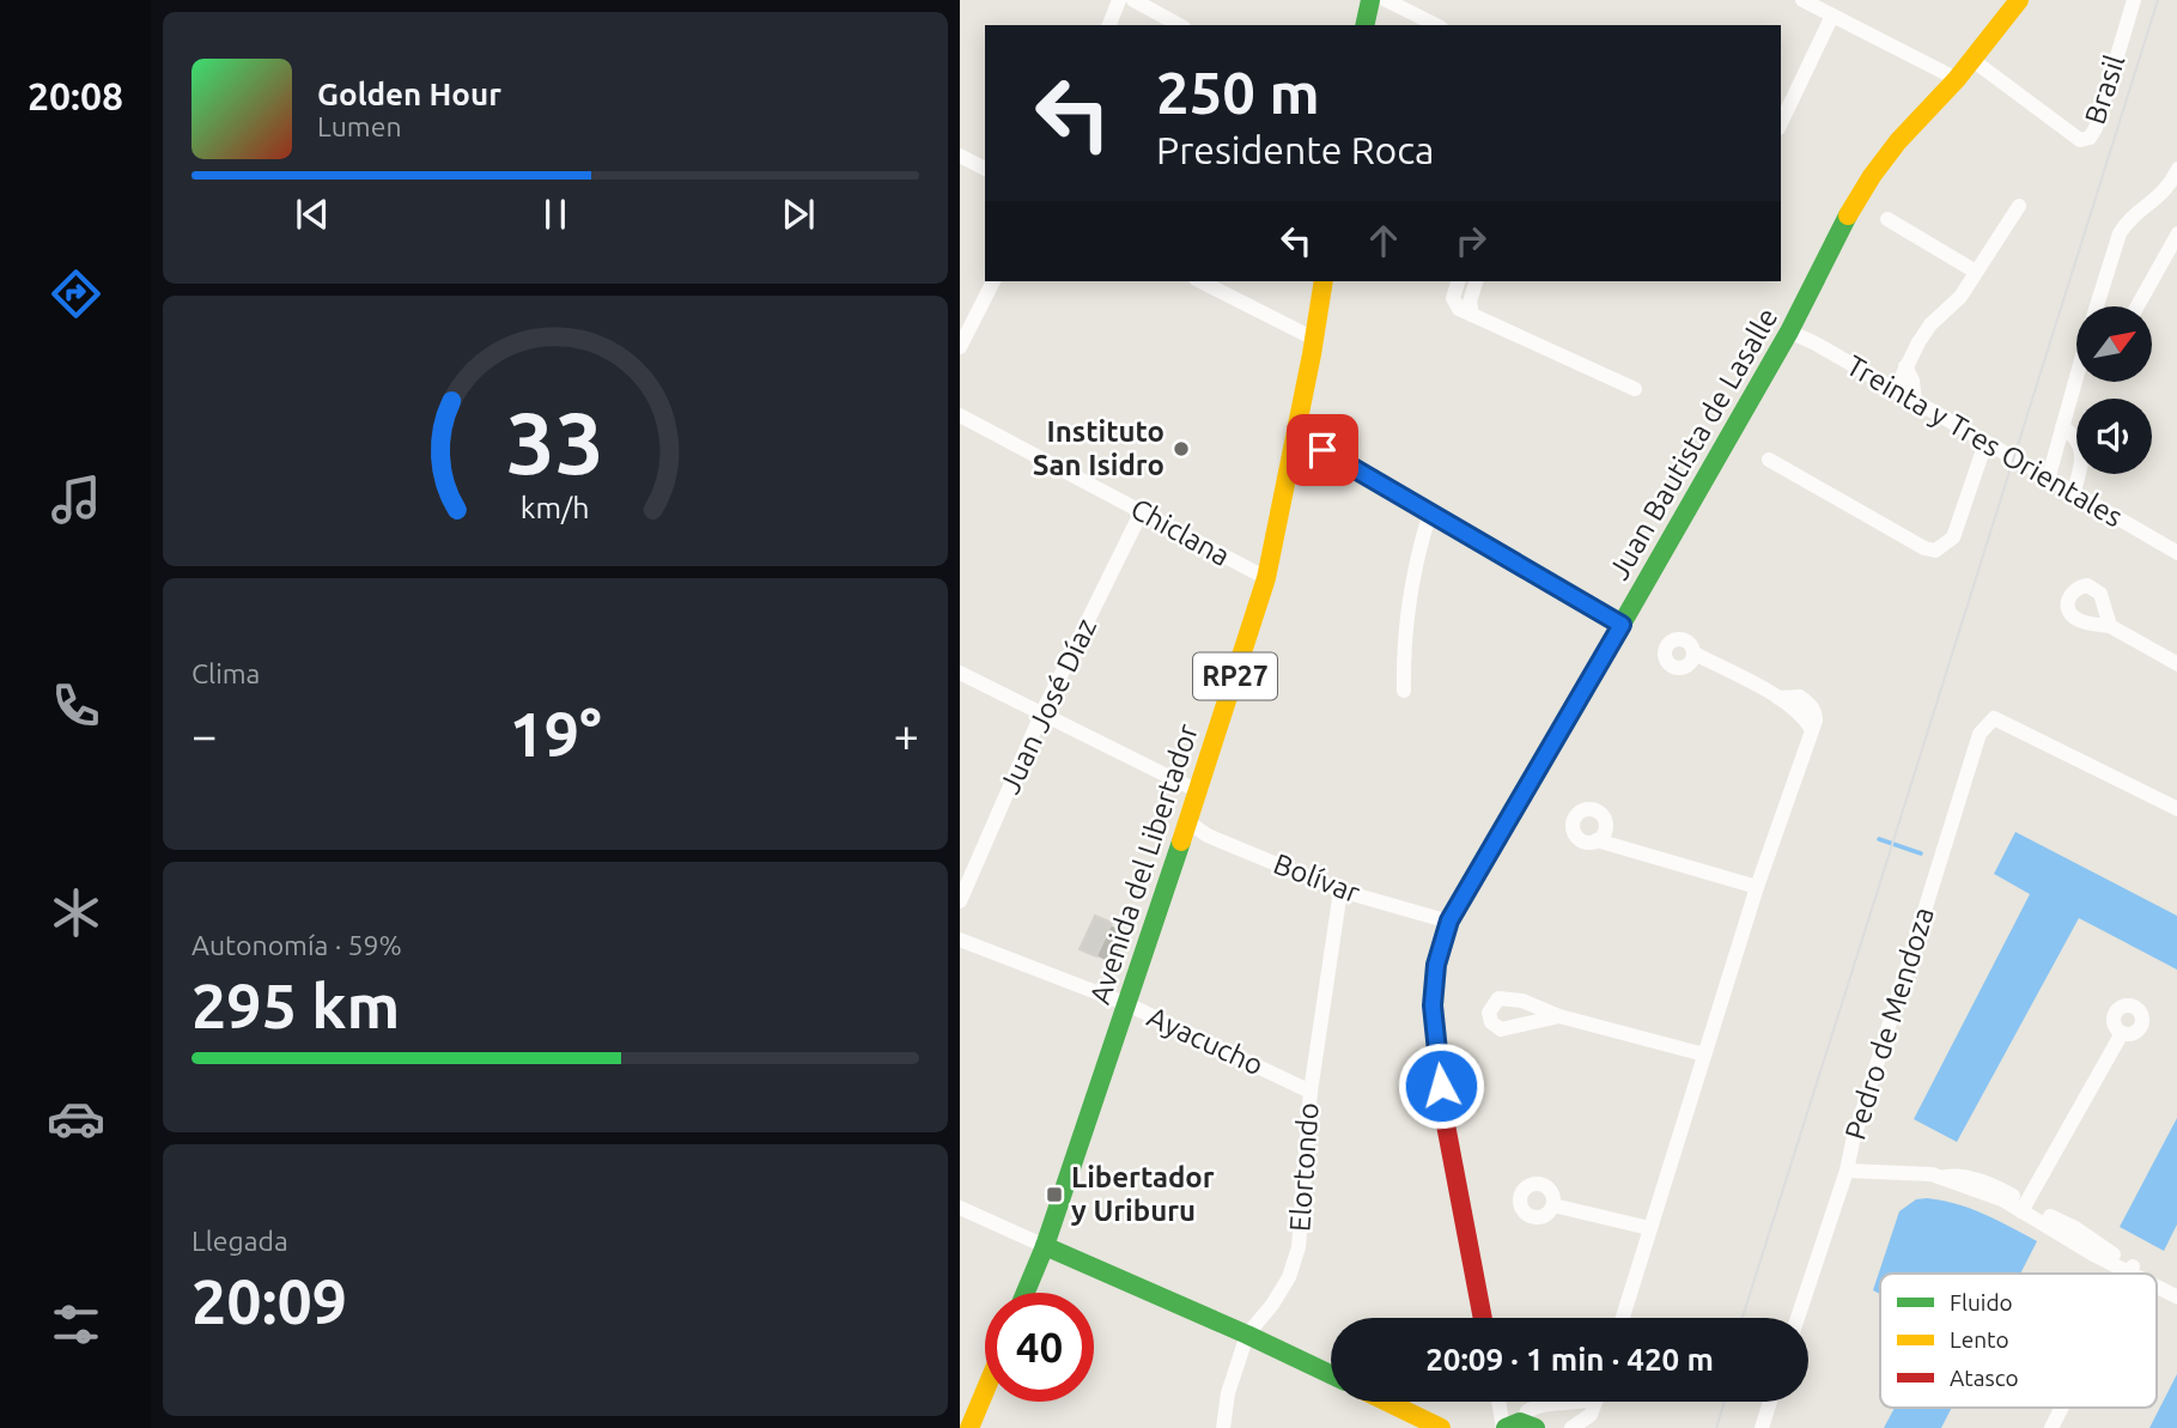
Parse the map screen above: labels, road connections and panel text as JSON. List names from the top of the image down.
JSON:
{
  "streets": {
    "street": [
      "Brasil",
      "Treinta y Tres Orientales",
      "Juan Bautista de Lasalle",
      "Chiclana",
      "RP27",
      "Juan José Díaz",
      "Avenida del Libertador",
      "Bolívar",
      "Pedro de Mendoza",
      "Ayacucho",
      "Elortondo"
    ]
  },
  "crossings": [
    ["Brasil", "Juan Bautista de Lasalle"],
    ["Treinta y Tres Orientales", "Juan Bautista de Lasalle"],
    ["Juan Bautista de Lasalle", "Bolívar"],
    ["Chiclana", "Juan José Díaz"],
    ["Chiclana", "Avenida del Libertador"],
    ["Avenida del Libertador", "Bolívar"],
    ["Avenida del Libertador", "Ayacucho"],
    ["Bolívar", "Elortondo"],
    ["Ayacucho", "Elortondo"]
  ],
  "places": {
    "other": ["Instituto San Isidro"],
    "transit": ["Libertador y Uriburu"]
  },
  "legend": ["Fluido", "Lento", "Atasco"],
  "north": "top right",
  "page": {
    "tabs": "20:08",
    "turn": ["250 m", "Presidente Roca"],
    "song": ["Golden Hour", "Lumen"],
    "tile": [
      "Clima",
      ["Autonomía · 59%", "295 km"],
      ["Llegada", "20:09"]
    ],
    "heat": ["−", "19°", "+"],
    "limit": "40",
    "trip": "20:09 · 1 min · 420 m",
    "gauge": ["33", "km/h"]
  }
}
